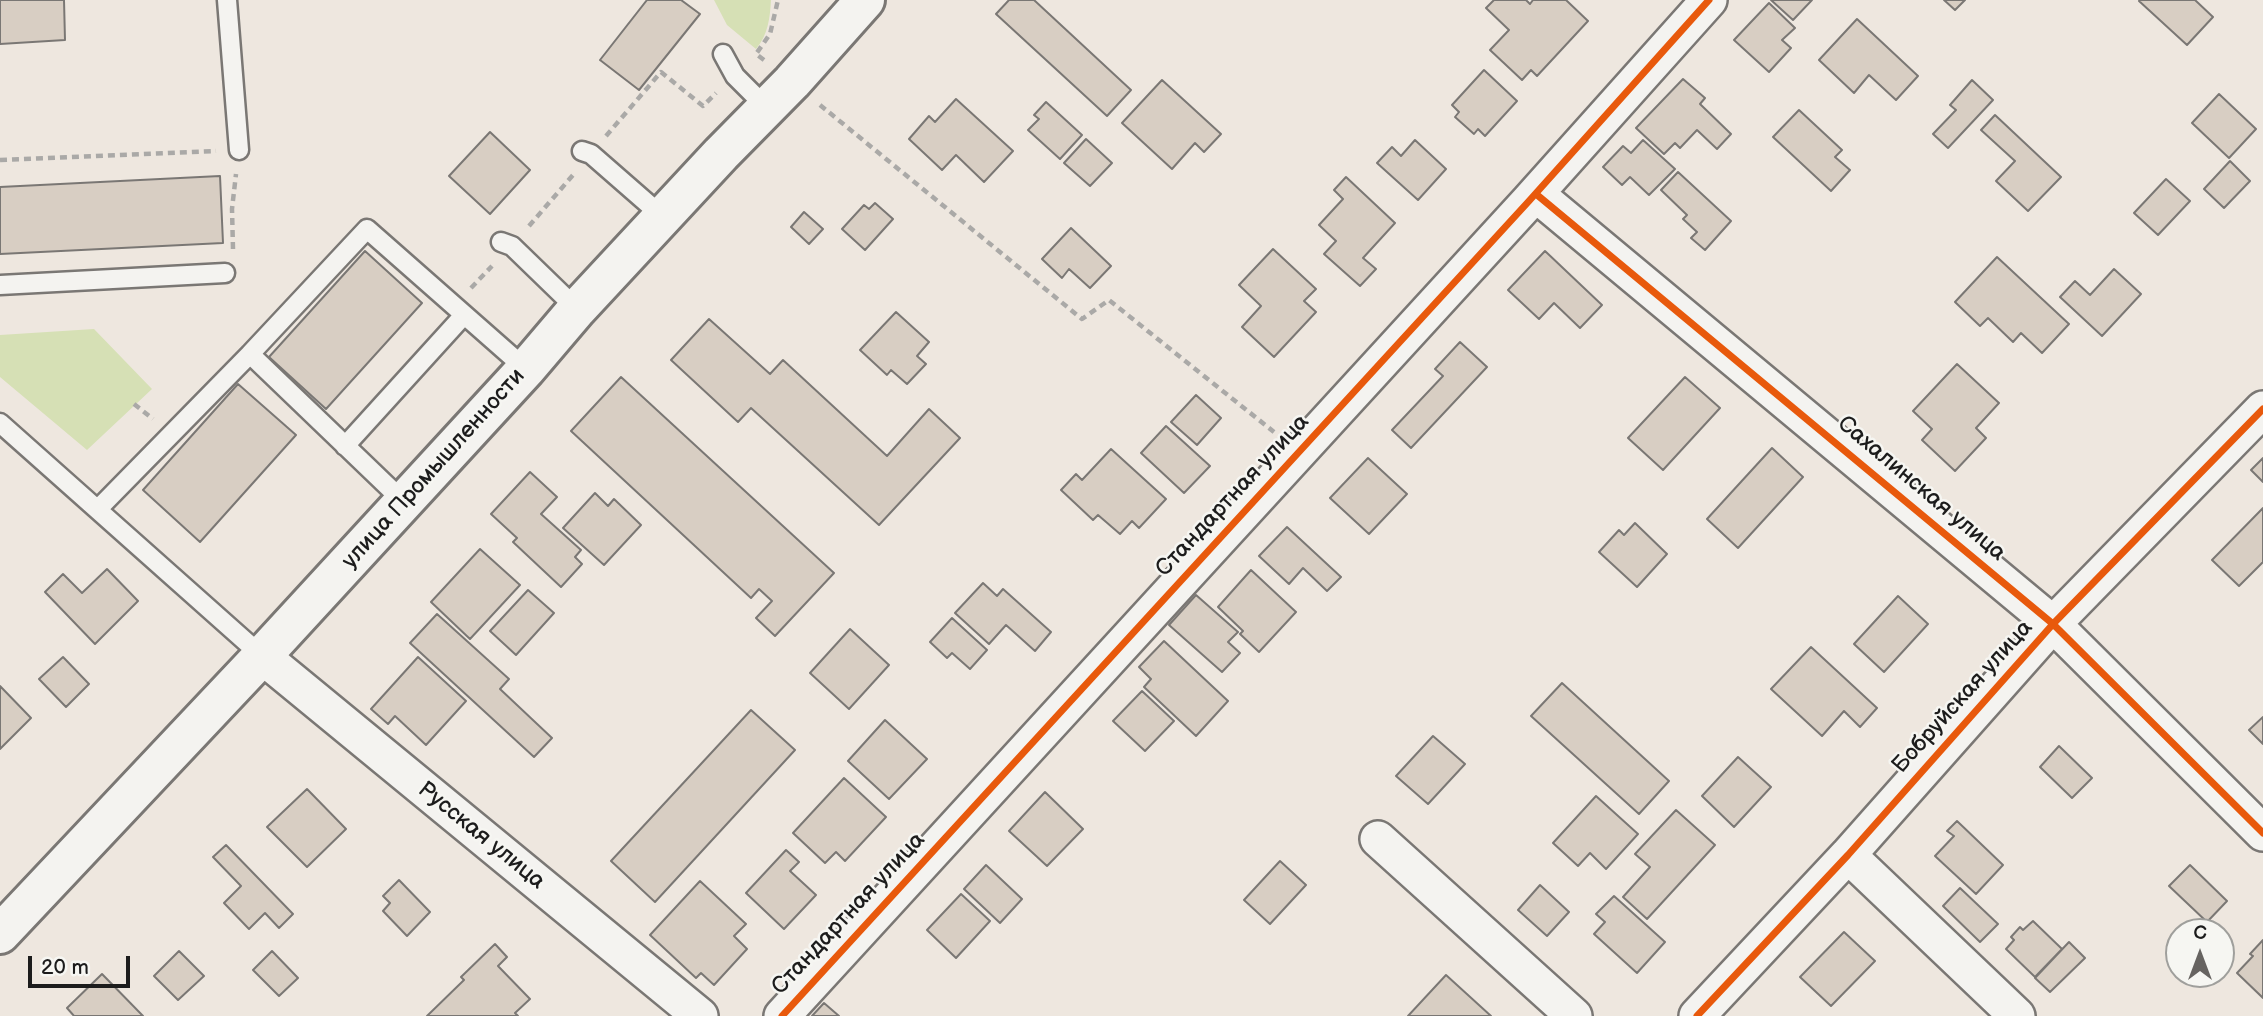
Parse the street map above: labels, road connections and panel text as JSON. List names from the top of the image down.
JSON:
{
  "streets": {
    "main road": ["улица Промышленности"],
    "street": [
      "Сахалинская улица",
      "Стандартная улица",
      "Бобруйская улица",
      "Русская улица"
    ]
  },
  "crossings": [
    ["улица Промышленности", "Русская улица"],
    ["Сахалинская улица", "Стандартная улица"],
    ["Сахалинская улица", "Бобруйская улица"]
  ],
  "scale_bar": "20 m",
  "north": "top"
}
